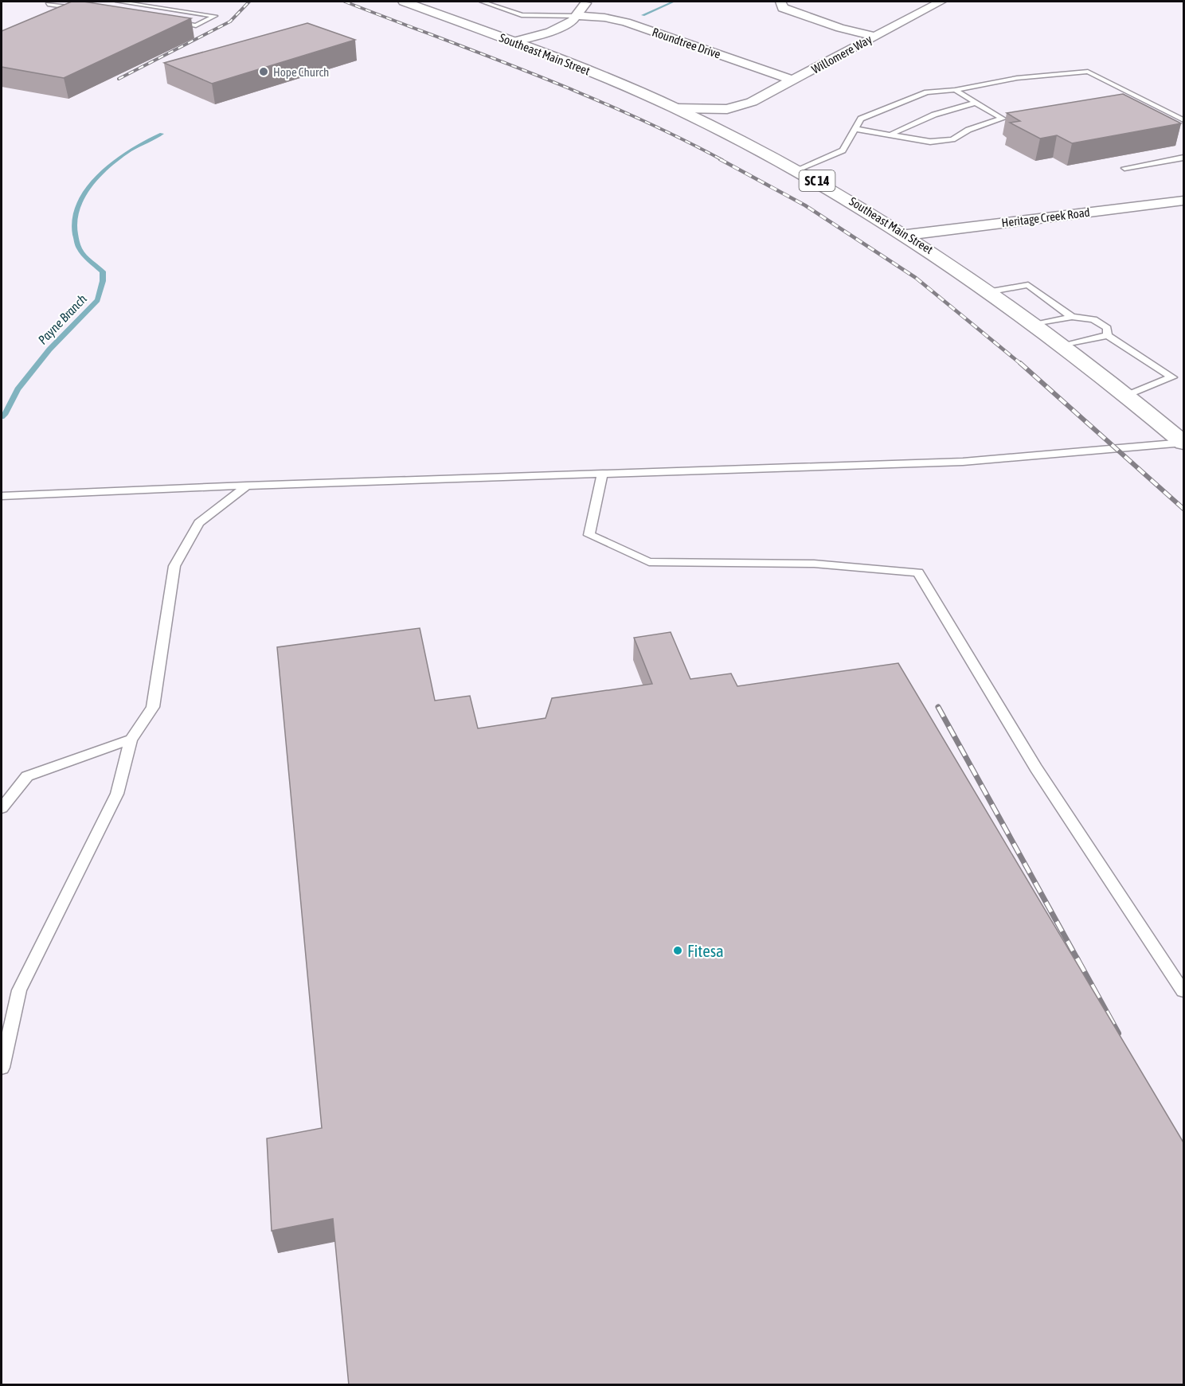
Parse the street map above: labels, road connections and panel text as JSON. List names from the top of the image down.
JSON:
{
  "streets": {
    "main road": ["Southeast Main Street", "SC 14"],
    "street": ["Roundtree Drive", "Willomere Way", "Heritage Creek Road"]
  },
  "crossings": [
    ["Roundtree Drive", "Willomere Way"],
    ["Southeast Main Street", "Willomere Way"],
    ["Southeast Main Street", "Heritage Creek Road"]
  ],
  "water": ["Payne Branch"],
  "places": ["Hope Church", "Fitesa"]
}
